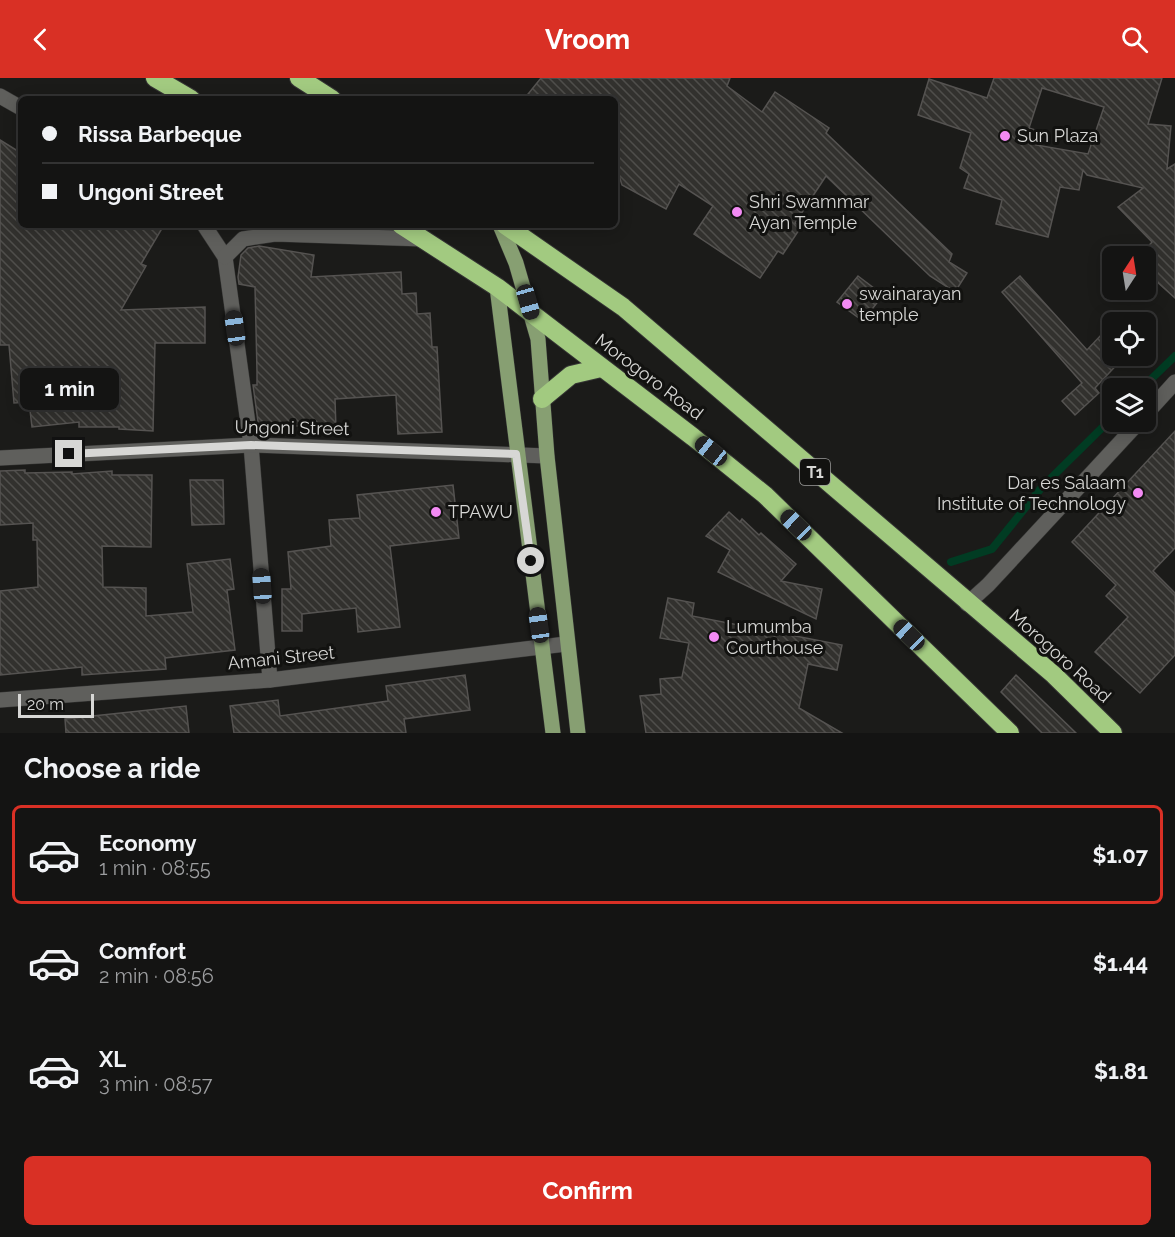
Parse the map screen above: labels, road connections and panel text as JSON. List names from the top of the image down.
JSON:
{
  "streets": {
    "highway": ["Morogoro Road", "T1"],
    "street": ["Ungoni Street", "Amani Street"]
  },
  "places": [
    "Sun Plaza",
    "Shri Swammar Ayan Temple",
    "swainarayan temple",
    "Dar es Salaam Institute of Technology",
    "TPAWU",
    "Lumumba Courthouse"
  ],
  "scale_bar": "20 m",
  "north": "top",
  "page": {
    "header": "Vroom",
    "banner": ["Rissa Barbeque", "Ungoni Street"],
    "bubble": "1 min",
    "scale": "20 m",
    "heading": "Choose a ride",
    "list": [
      {
        "name": "Economy",
        "note": "1 min · 08:55",
        "value": "$1.07"
      },
      {
        "name": "Comfort",
        "note": "2 min · 08:56",
        "value": "$1.44"
      },
      {
        "name": "XL",
        "note": "3 min · 08:57",
        "value": "$1.81"
      }
    ],
    "buttons": "Confirm"
  }
}
